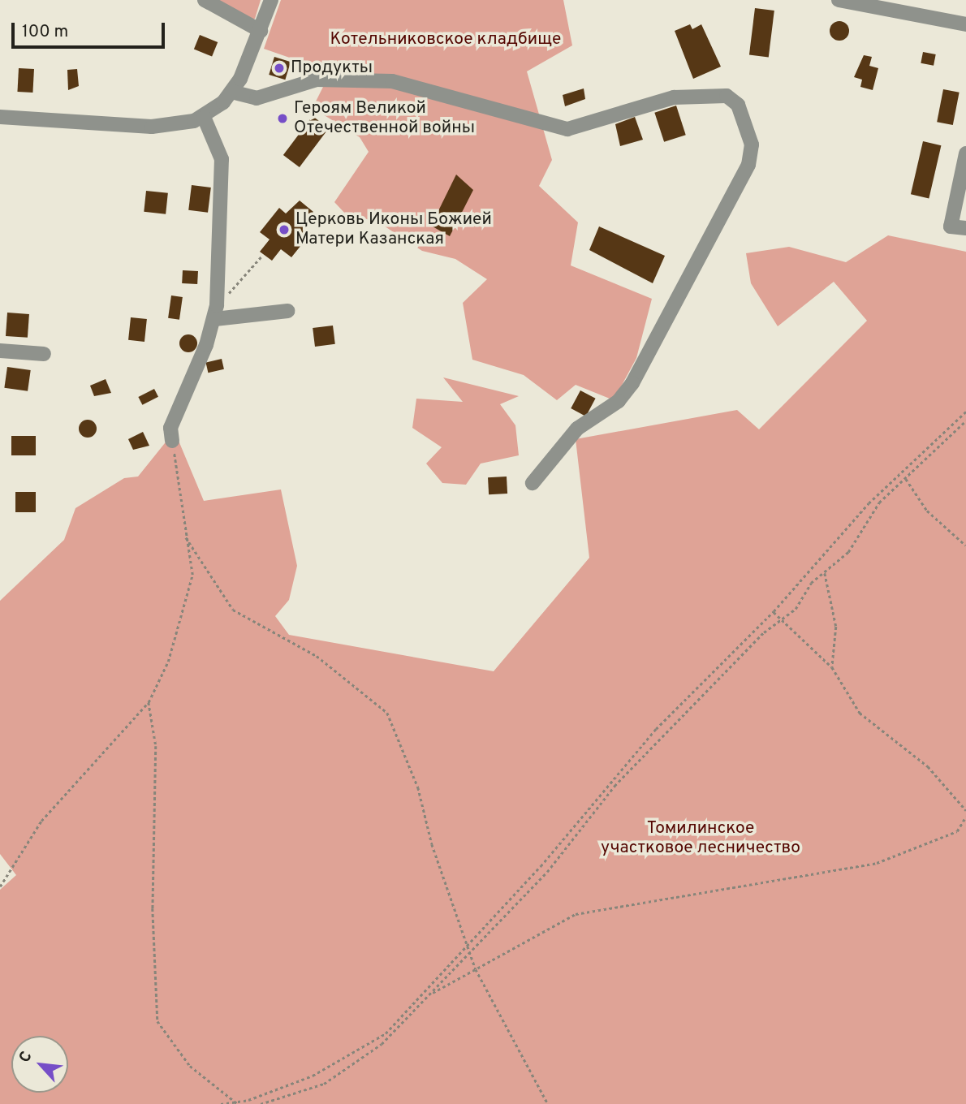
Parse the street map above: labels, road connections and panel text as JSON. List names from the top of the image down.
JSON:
{
  "parks": ["Котельниковское кладбище", "Томилинское участковое лесничество"],
  "places": ["Продукты", "Героям Великой Отечественной войны", "Церковь Иконы Божией Матери Казанская"],
  "scale_bar": "100 m",
  "north": "top left"
}
